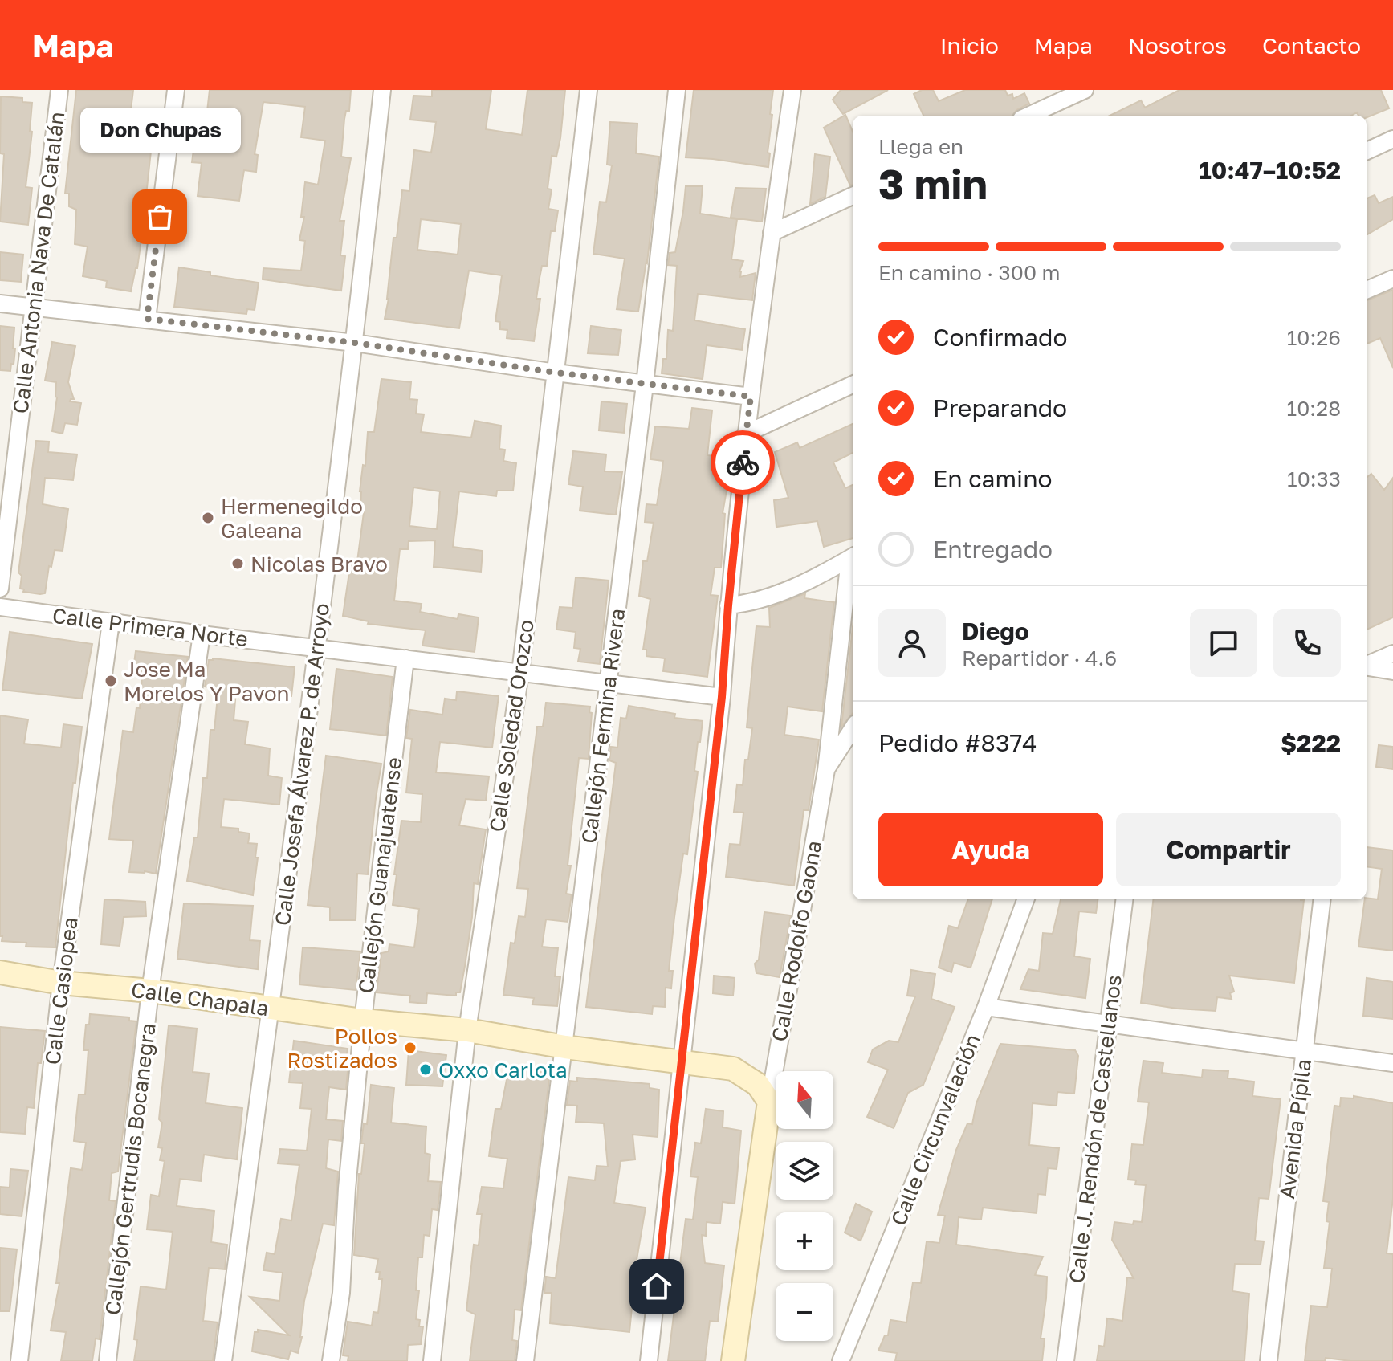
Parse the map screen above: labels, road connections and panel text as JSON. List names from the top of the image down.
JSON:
{
  "streets": {
    "street": [
      "Calle Antonia Nava De Catalán",
      "Calle Primera Norte",
      "Calle Soledad Orozco",
      "Callejón Fermina Rivera",
      "Calle Josefa Álvarez P. de Arroyo",
      "Callejón Guanajuatense",
      "Calle Rodolfo Gaona",
      "Calle Casiopea",
      "Calle Chapala",
      "Calle J. Rendón de Castellanos",
      "Avenida Pípila",
      "Calle Circunvalación",
      "Callejón Gertrudis Bocanegra"
    ]
  },
  "crossings": [
    ["Calle Primera Norte", "Calle Soledad Orozco"],
    ["Calle Primera Norte", "Callejón Fermina Rivera"],
    ["Calle Primera Norte", "Calle Josefa Álvarez P. de Arroyo"],
    ["Calle Primera Norte", "Callejón Guanajuatense"],
    ["Calle Primera Norte", "Calle Casiopea"],
    ["Calle Primera Norte", "Callejón Gertrudis Bocanegra"],
    ["Calle Soledad Orozco", "Calle Chapala"],
    ["Callejón Fermina Rivera", "Calle Chapala"],
    ["Calle Josefa Álvarez P. de Arroyo", "Calle Chapala"],
    ["Callejón Guanajuatense", "Calle Chapala"],
    ["Calle Rodolfo Gaona", "Calle Chapala"],
    ["Calle Casiopea", "Calle Chapala"],
    ["Calle Chapala", "Callejón Gertrudis Bocanegra"]
  ],
  "places": [
    "Don Chupas",
    "Hermenegildo Galeana",
    "Nicolas Bravo",
    "Jose Ma Morelos Y Pavon",
    "Pollos Rostizados",
    "Oxxo Carlota"
  ],
  "north": "top",
  "page": {
    "header": "Mapa",
    "nav": [
      "Inicio",
      "Mapa",
      "Nosotros",
      "Contacto"
    ],
    "bubble": "Don Chupas",
    "heading": ["3 min", "Llega en", "10:47–10:52"],
    "panel": [
      "Diego",
      "Repartidor · 4.6",
      "Pedido #8374",
      "$222"
    ],
    "bar": "En camino · 300 m",
    "list": [
      ["Confirmado", "10:26"],
      ["Preparando", "10:28"],
      ["En camino", "10:33"],
      "Entregado"
    ],
    "buttons": ["Ayuda", "Compartir"],
    "map_buttons": ["+", "−"]
  }
}
